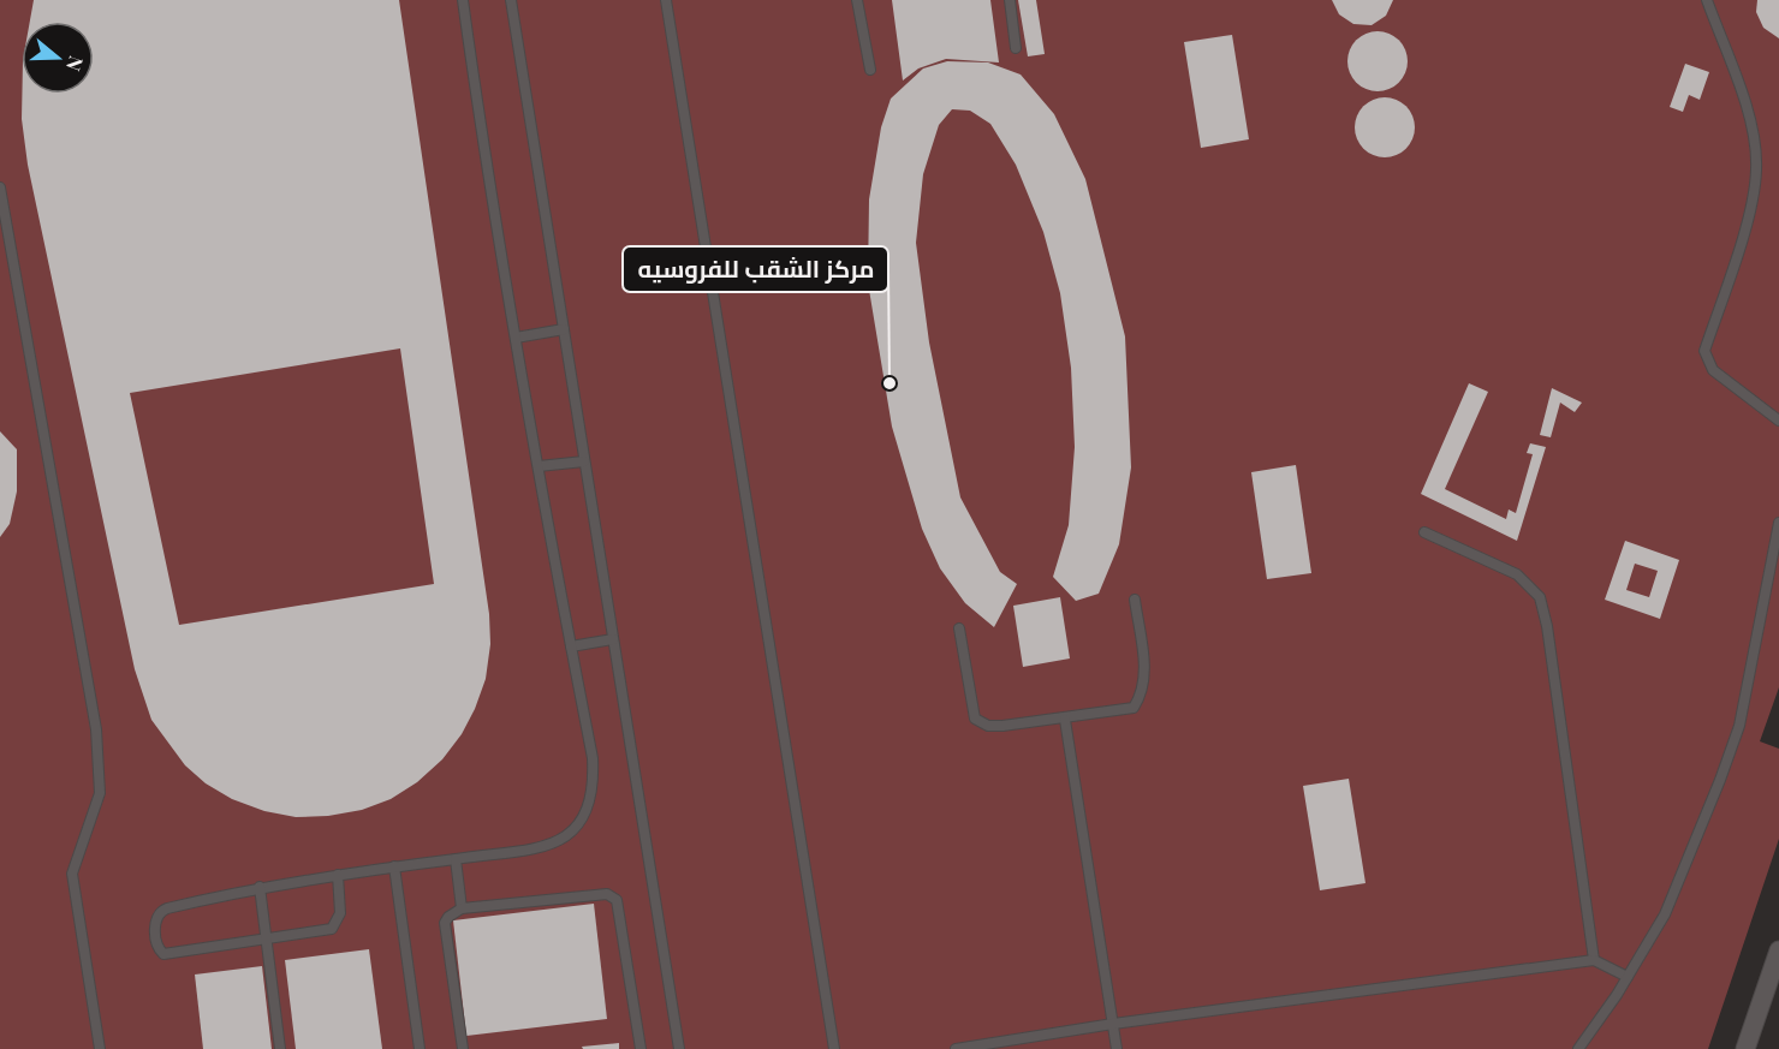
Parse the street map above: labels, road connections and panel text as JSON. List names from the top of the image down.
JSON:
{
  "places": ["مركز الشقب للفروسيه"],
  "north": "right"
}
